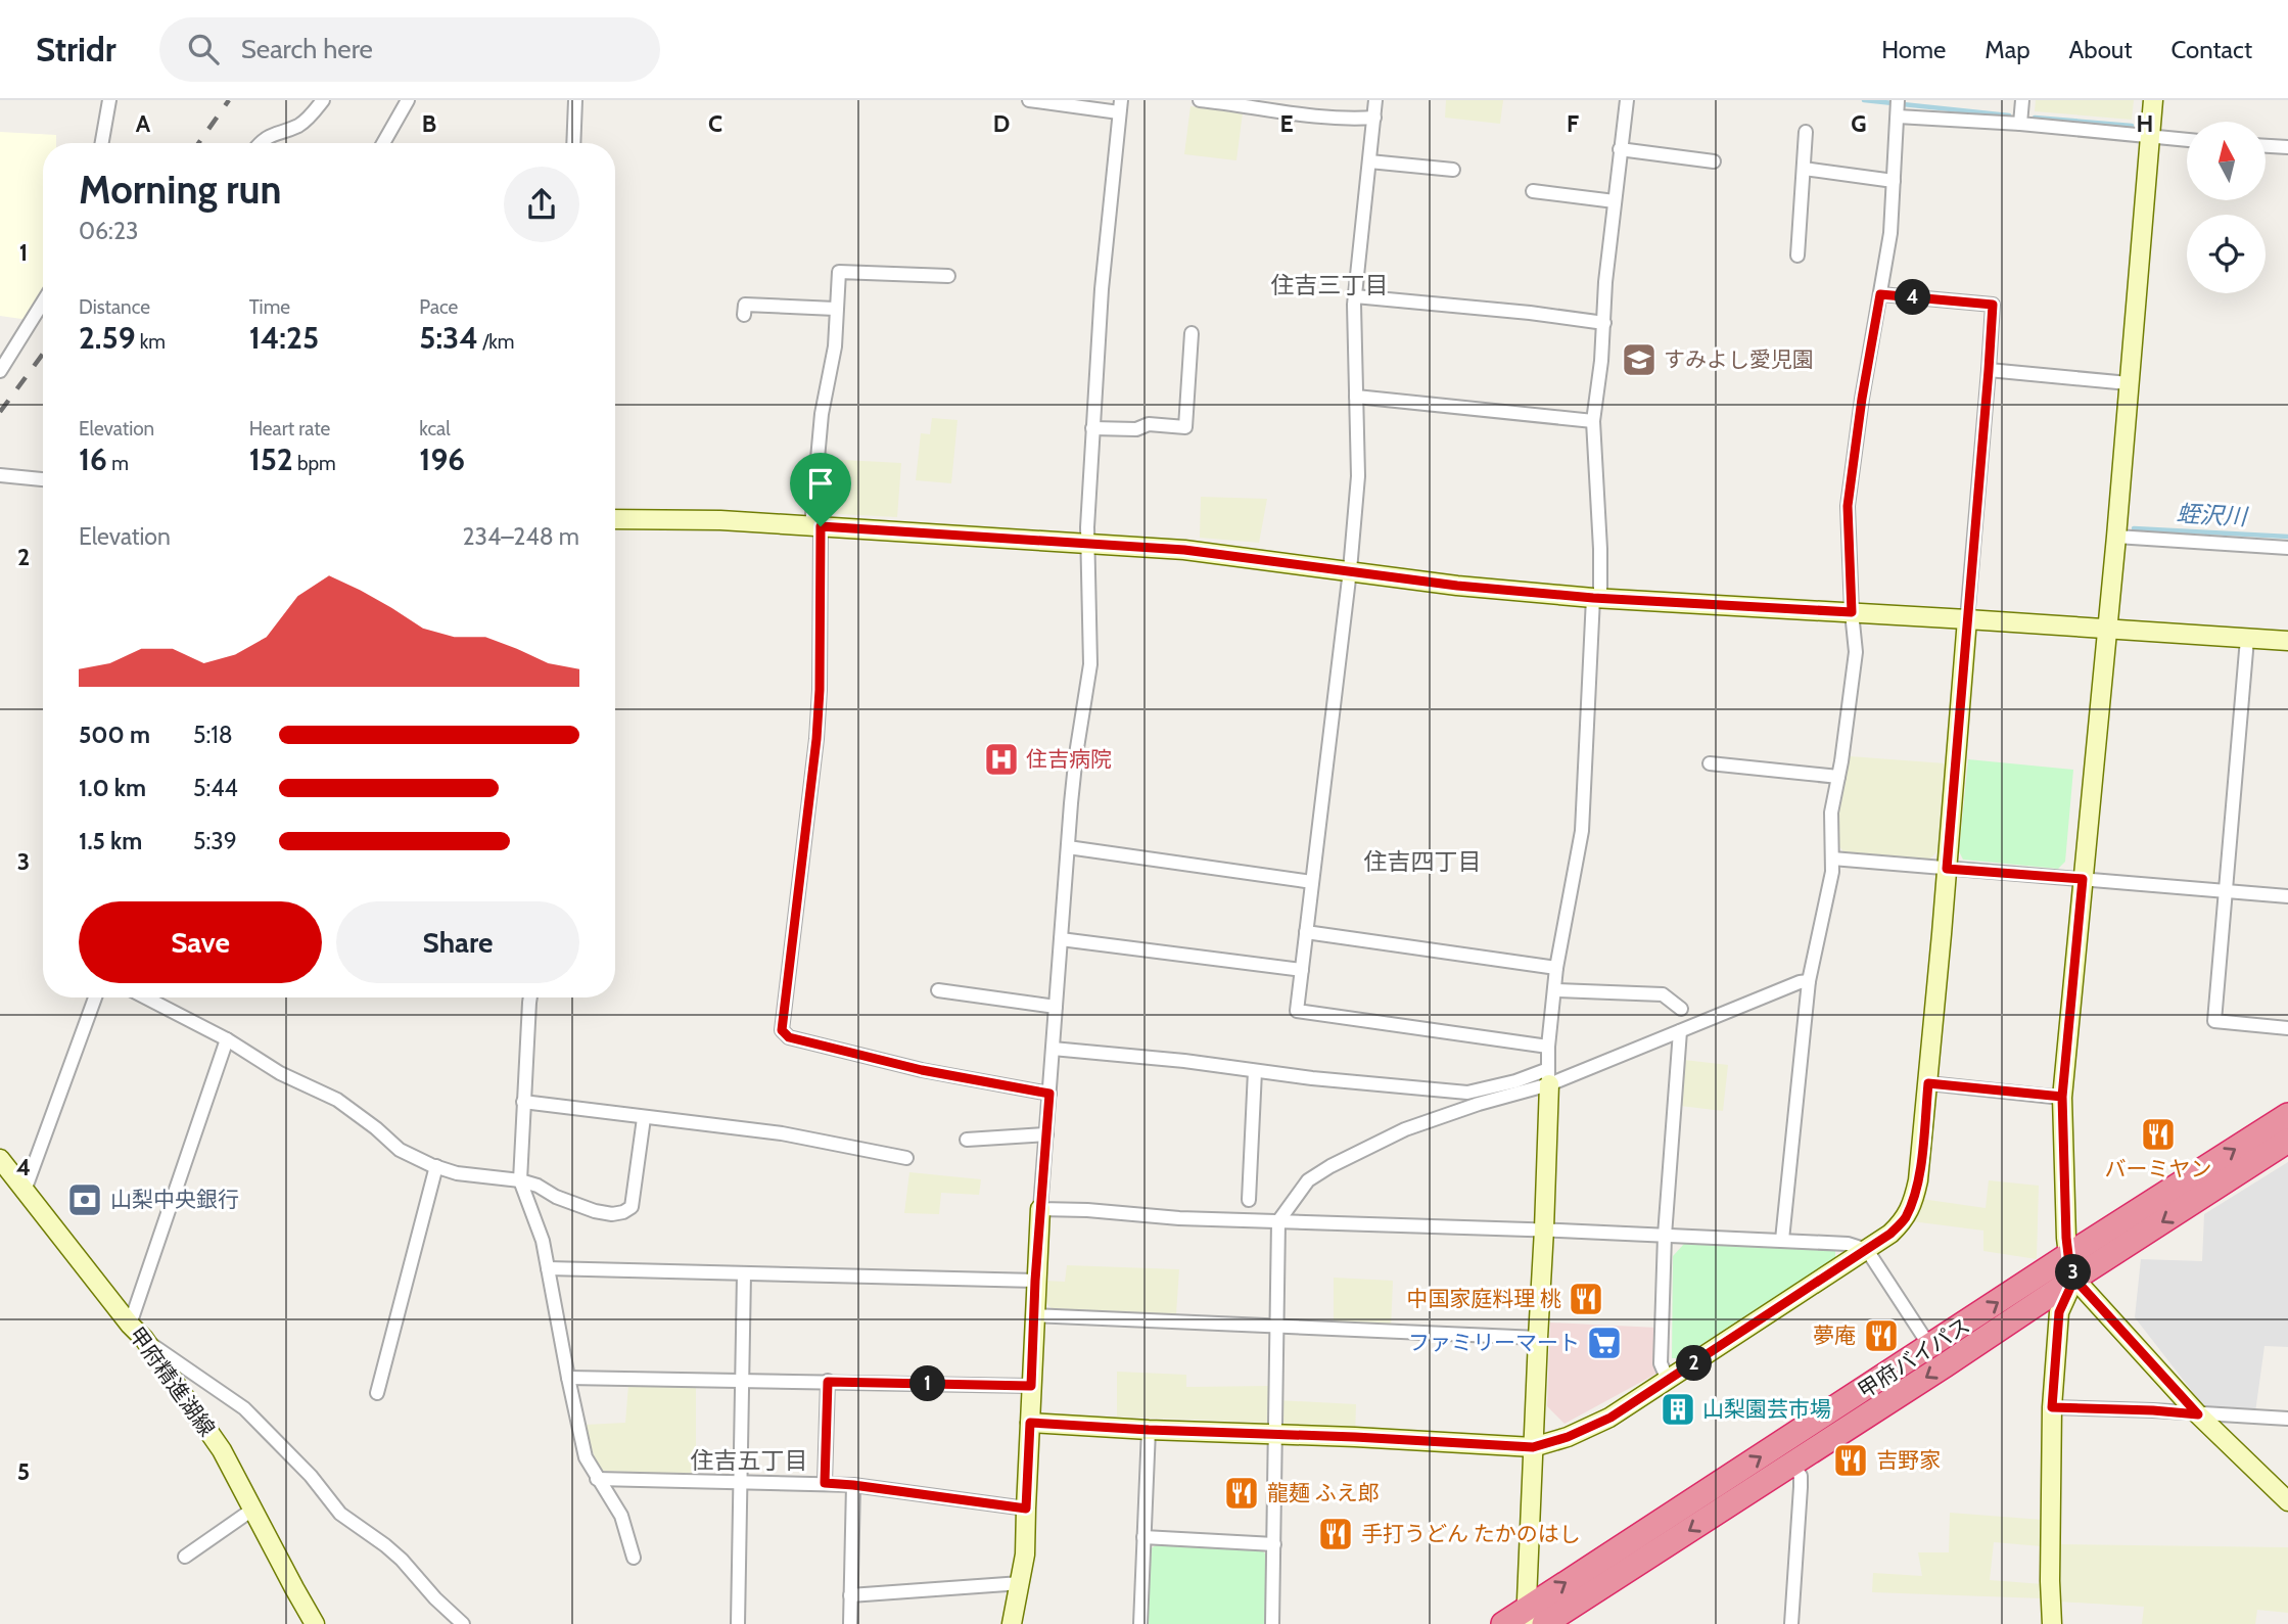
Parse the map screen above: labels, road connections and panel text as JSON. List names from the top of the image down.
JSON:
{
  "streets": {
    "highway": ["甲府バイパス"],
    "street": ["甲府精進湖線"]
  },
  "districts": ["住吉三丁目", "住吉四丁目", "住吉五丁目"],
  "water": ["蛭沢川"],
  "places": {
    "school or university": ["すみよし愛児園"],
    "hospital": ["住吉病院"],
    "restaurant": [
      "バーミヤン",
      "中国家庭料理 桃",
      "夢庵",
      "吉野家",
      "龍麺 ふえ郎",
      "手打うどん たかのはし"
    ],
    "bank": ["山梨中央銀行"],
    "supermarket": ["ファミリーマート"],
    "building": ["山梨園芸市場"]
  },
  "north": "top",
  "page": {
    "header": "Stridr",
    "search": "Search here",
    "nav": [
      "Home",
      "Map",
      "About",
      "Contact"
    ],
    "heading": ["Morning run", "06:23"],
    "stats": [
      ["Distance", "2.59 km"],
      ["Time", "14:25"],
      ["Pace", "5:34 /km"],
      ["Elevation", "16 m"],
      ["Heart rate", "152 bpm"],
      ["kcal", "196"]
    ],
    "pins": [
      "4",
      "3",
      "2",
      "1"
    ],
    "chart": ["Elevation", "234–248 m"],
    "list": [
      {
        "name": "500 m",
        "note": "5:18"
      },
      {
        "name": "1.0 km",
        "note": "5:44"
      },
      {
        "name": "1.5 km",
        "note": "5:39"
      }
    ],
    "buttons": ["Save", "Share"]
  },
  "grid": {
    "columns": [
      "A",
      "B",
      "C",
      "D",
      "E",
      "F",
      "G",
      "H"
    ],
    "rows": [
      "1",
      "2",
      "3",
      "4",
      "5"
    ]
  }
}
